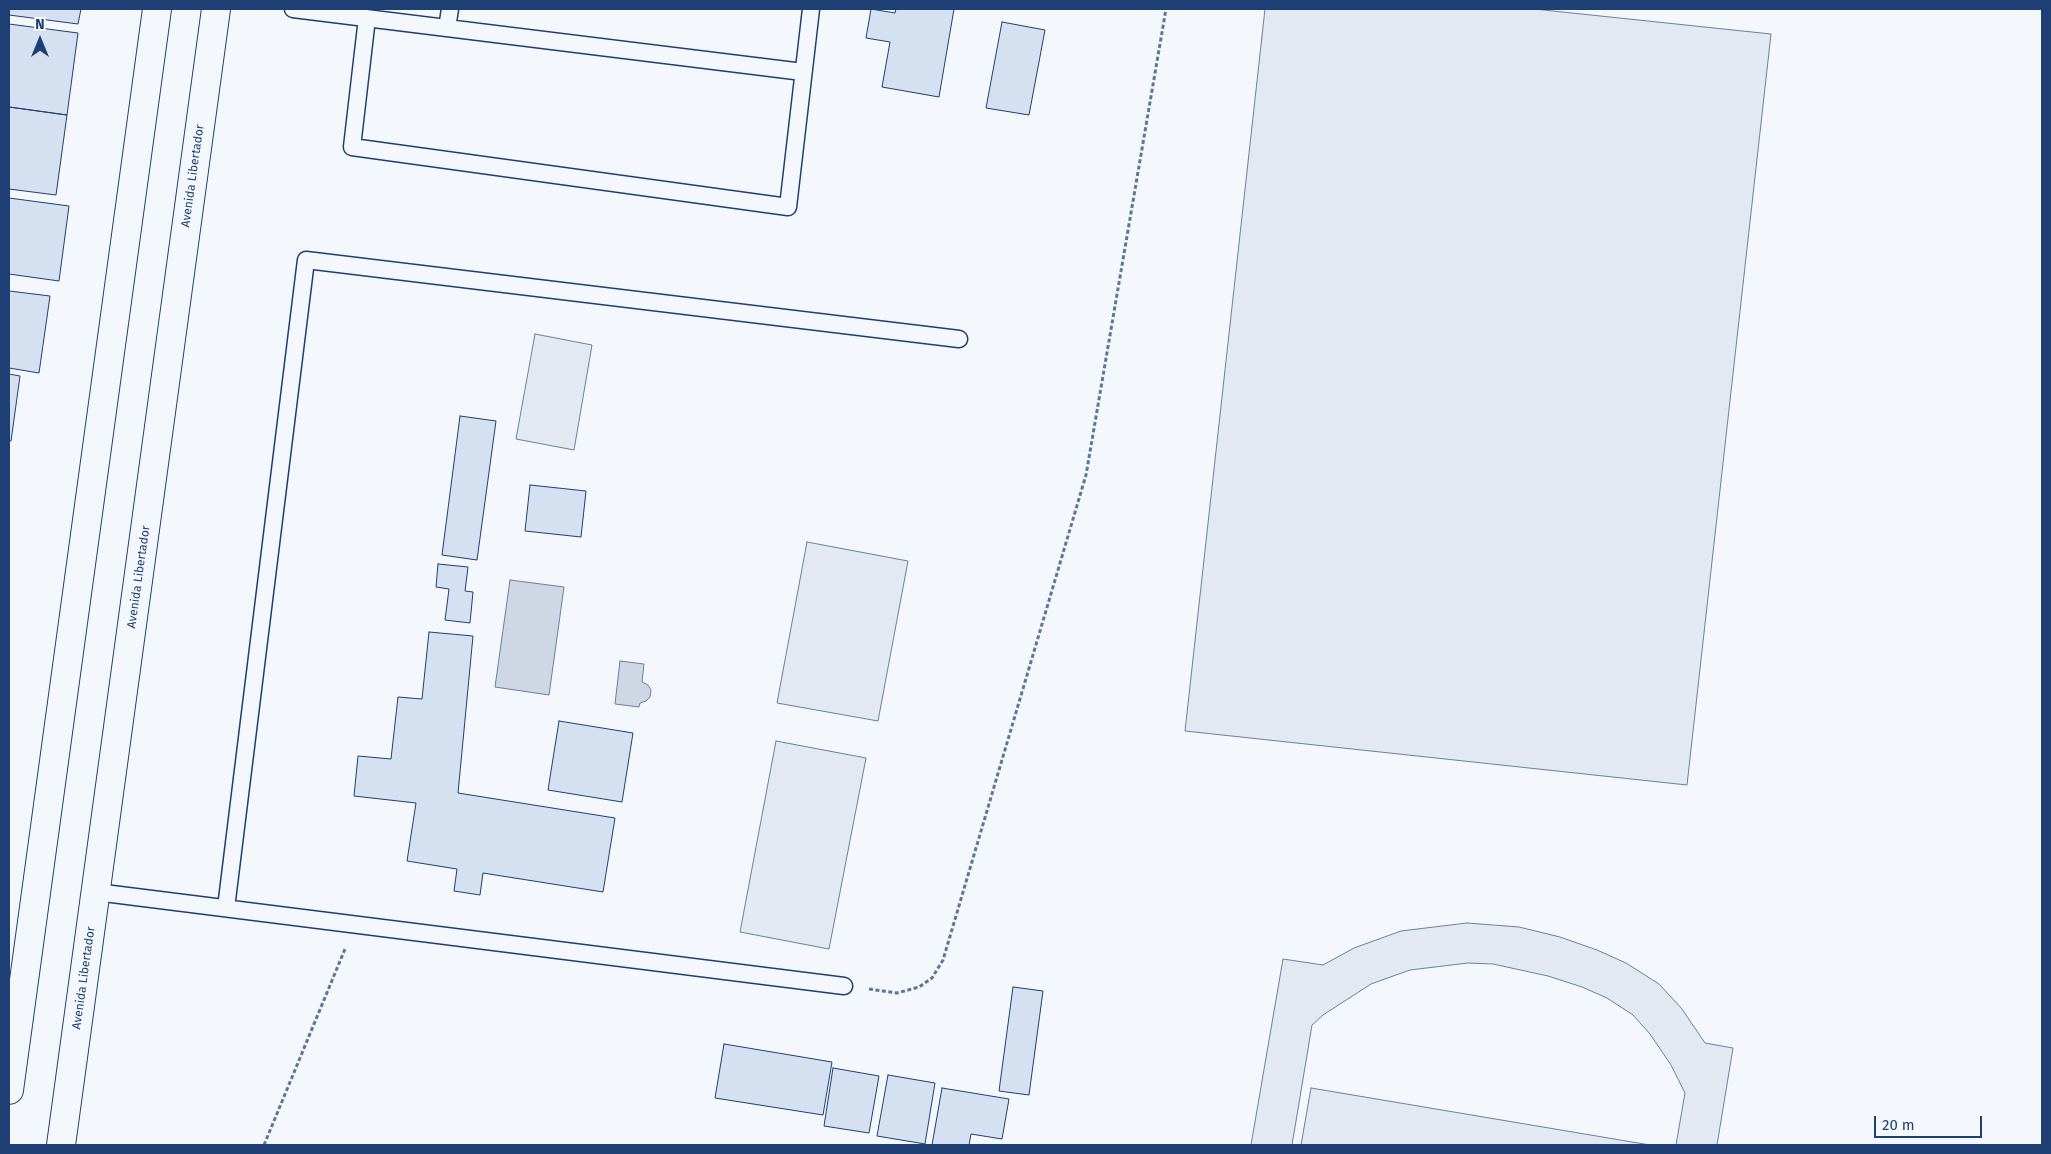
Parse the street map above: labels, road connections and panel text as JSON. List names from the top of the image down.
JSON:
{
  "streets": {
    "main road": ["Avenida Libertador"]
  },
  "scale_bar": "20 m",
  "north": "top"
}
